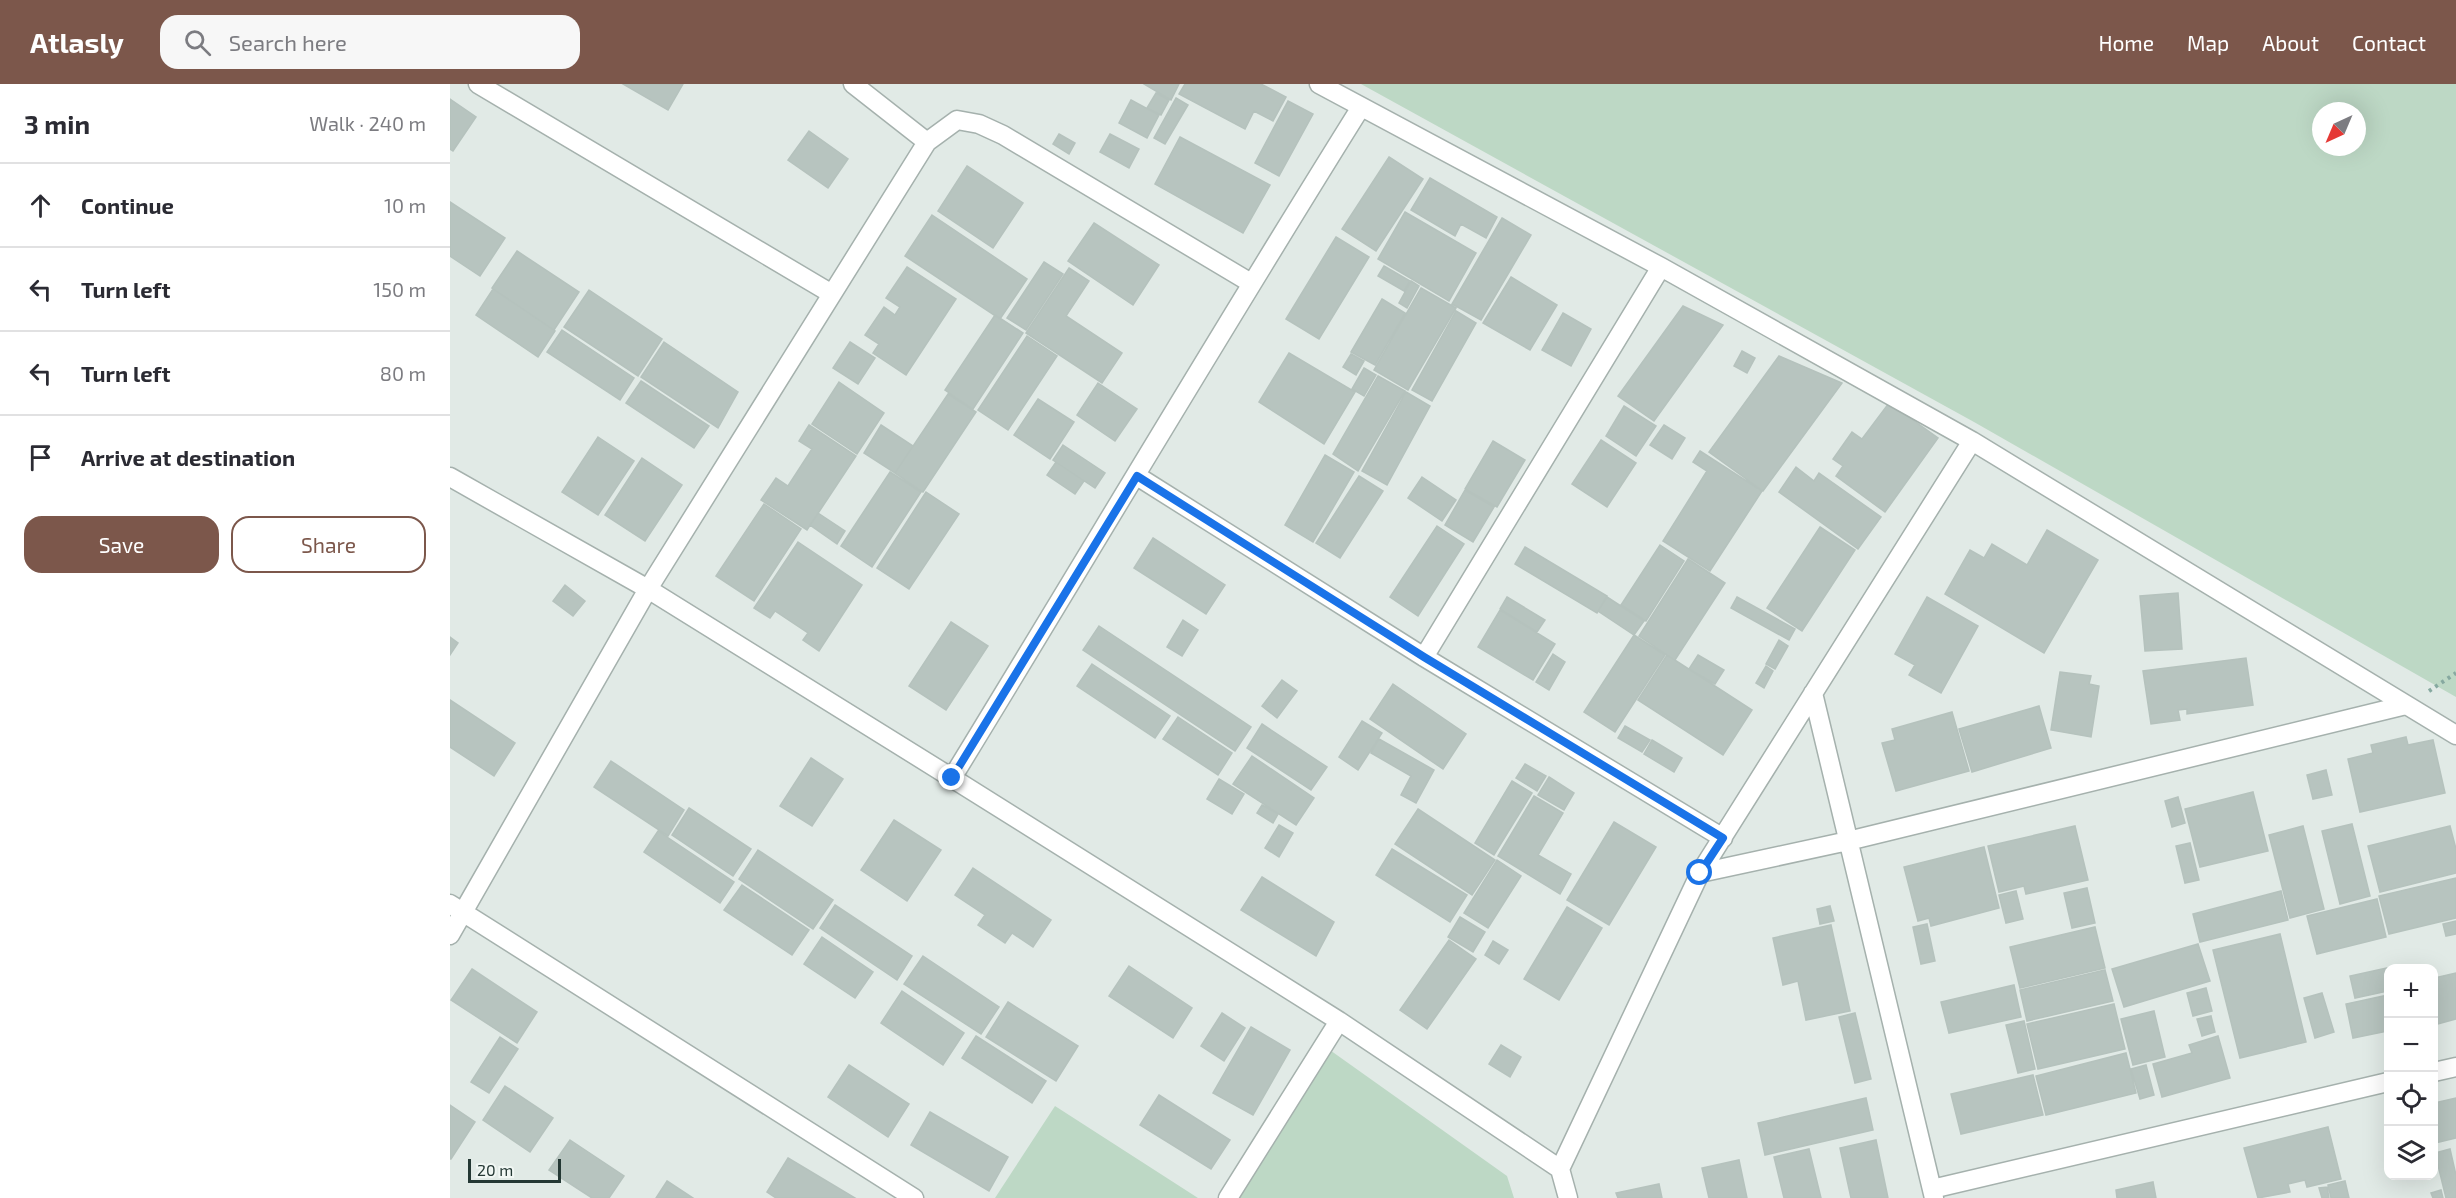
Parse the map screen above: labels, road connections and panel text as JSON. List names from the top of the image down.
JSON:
{
  "scale_bar": "20 m",
  "north": "bottom left",
  "page": {
    "header": "Atlasly",
    "search": "Search here",
    "nav": [
      "Home",
      "Map",
      "About",
      "Contact"
    ],
    "heading": ["3 min", "Walk · 240 m"],
    "list": [
      ["Continue", "10 m"],
      ["Turn left", "150 m"],
      ["Turn left", "80 m"],
      "Arrive at destination"
    ],
    "buttons": ["Save", "Share"],
    "map_buttons": ["+", "−"],
    "scale": "20 m"
  }
}
